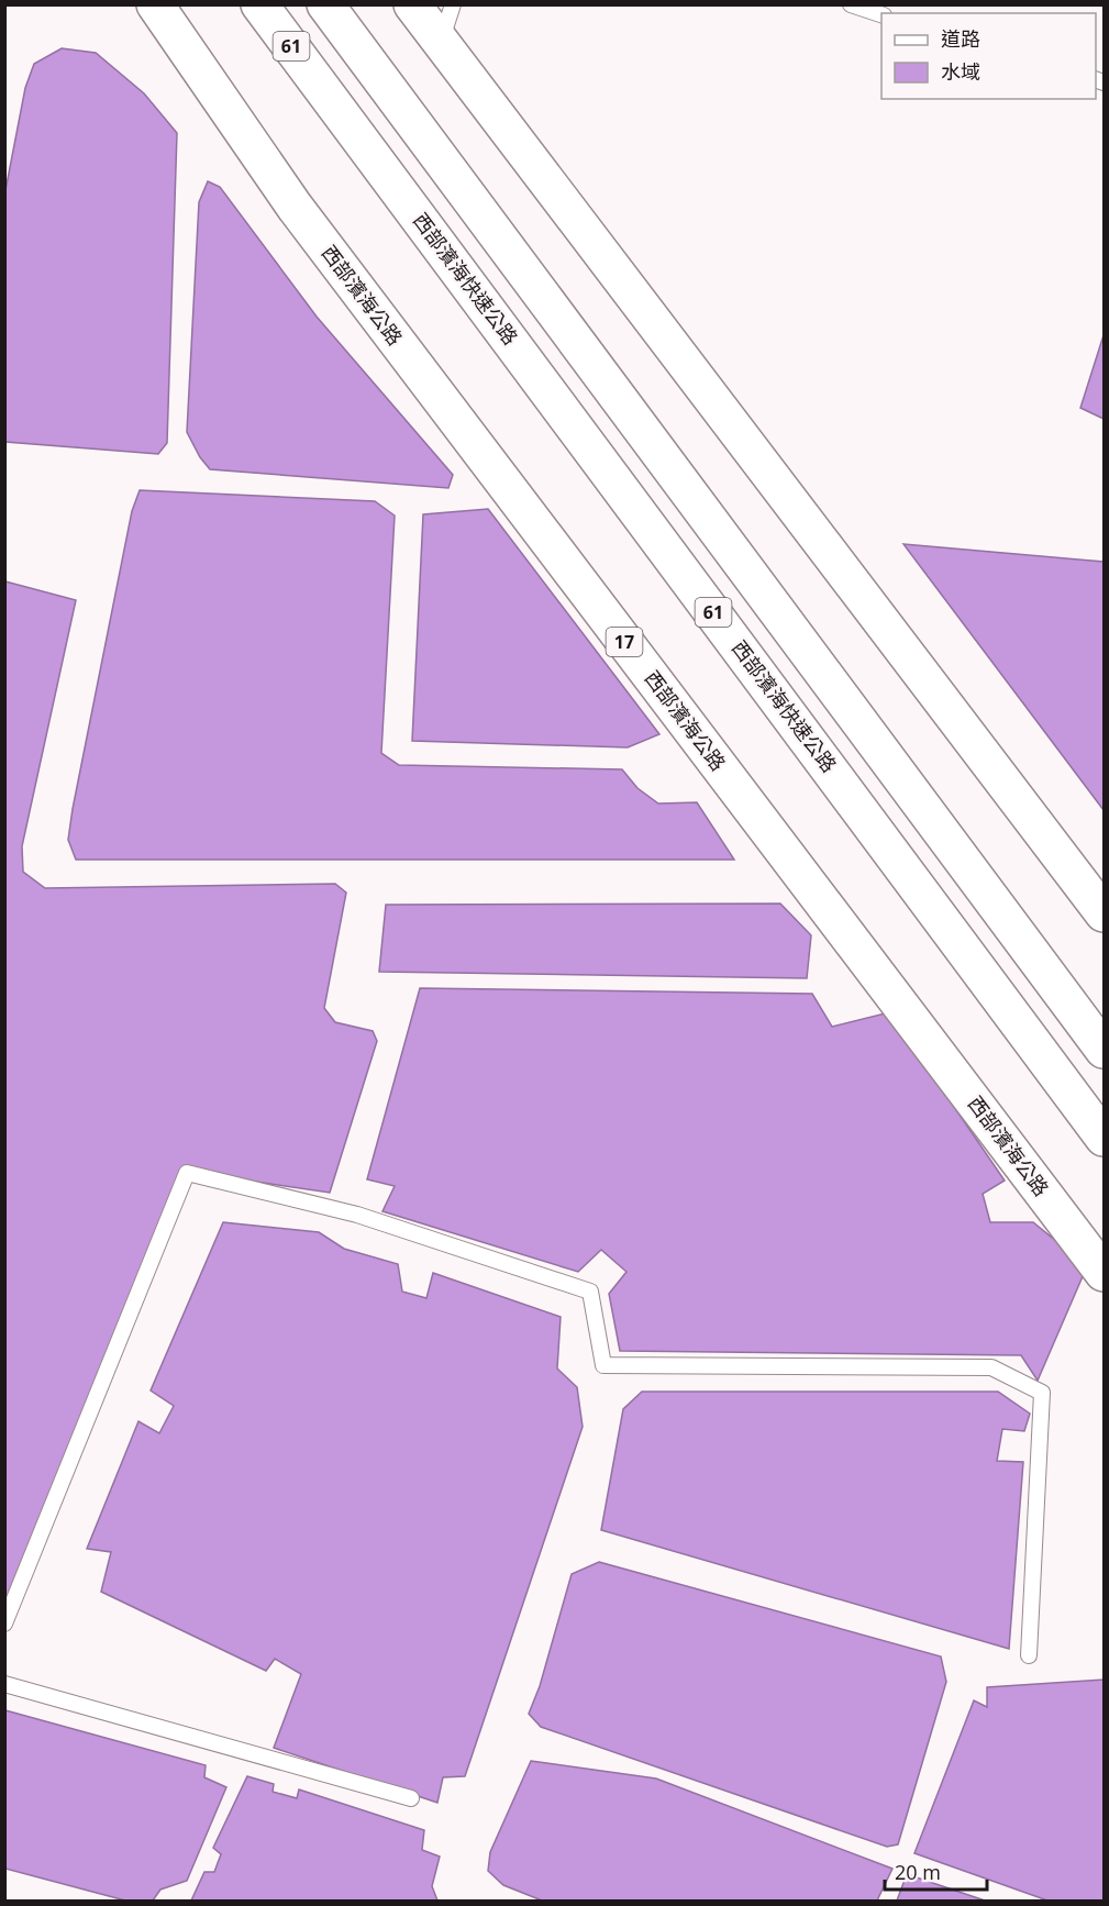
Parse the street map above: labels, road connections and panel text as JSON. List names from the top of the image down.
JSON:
{
  "streets": {
    "main road": [
      "61",
      "西部濱海快速公路",
      "西部濱海公路",
      "17"
    ]
  },
  "legend": ["道路", "水域"],
  "scale_bar": "20 m"
}
